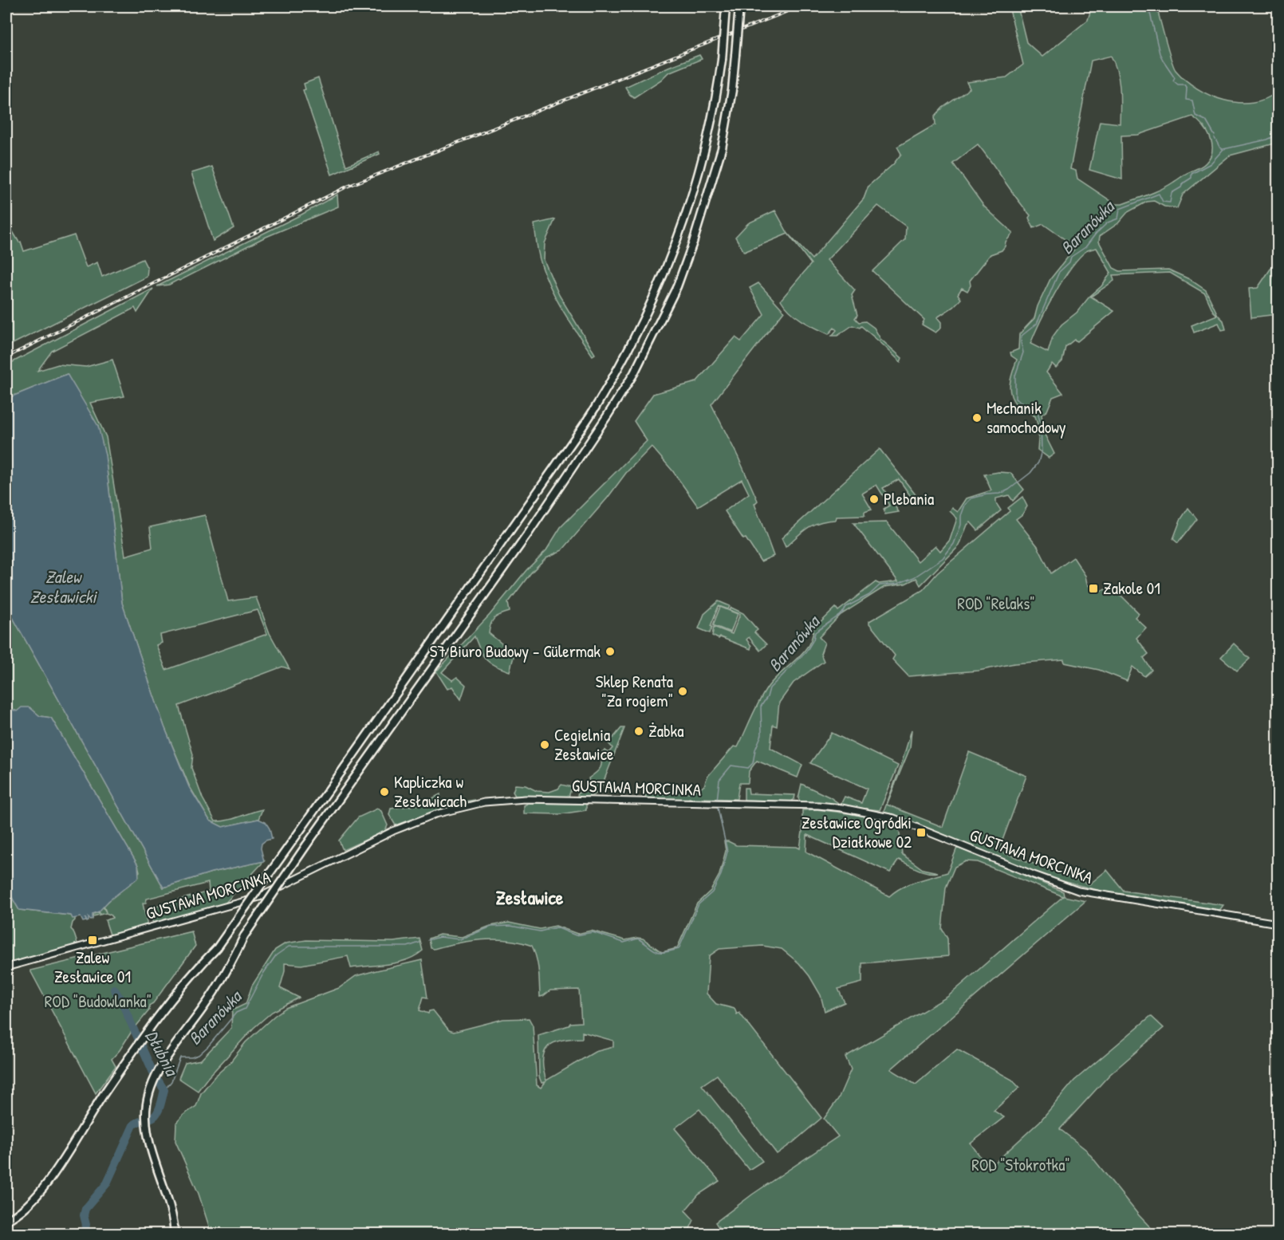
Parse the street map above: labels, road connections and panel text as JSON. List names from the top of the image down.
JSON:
{
  "streets": {
    "street": ["GUSTAWA MORCINKA"]
  },
  "districts": ["Zesławice"],
  "water": ["Baranówka", "Zalew Zesławicki", "Dłubnia"],
  "parks": ["ROD \"Relaks\"", "ROD \"Budowlanka\"", "ROD \"Stokrotka\""],
  "places": {
    "other": [
      "Mechanik samochodowy",
      "Plebania",
      "S7 Biuro Budowy - Gülermak",
      "Sklep Renata \"Za rogiem\"",
      "Żabka",
      "Cegielnia Zesławice",
      "Kapliczka w Zesławicach"
    ],
    "transit": ["Zakole 01", "Zesławice Ogródki Działkowe 02", "Zalew Zesławice 01"]
  }
}
